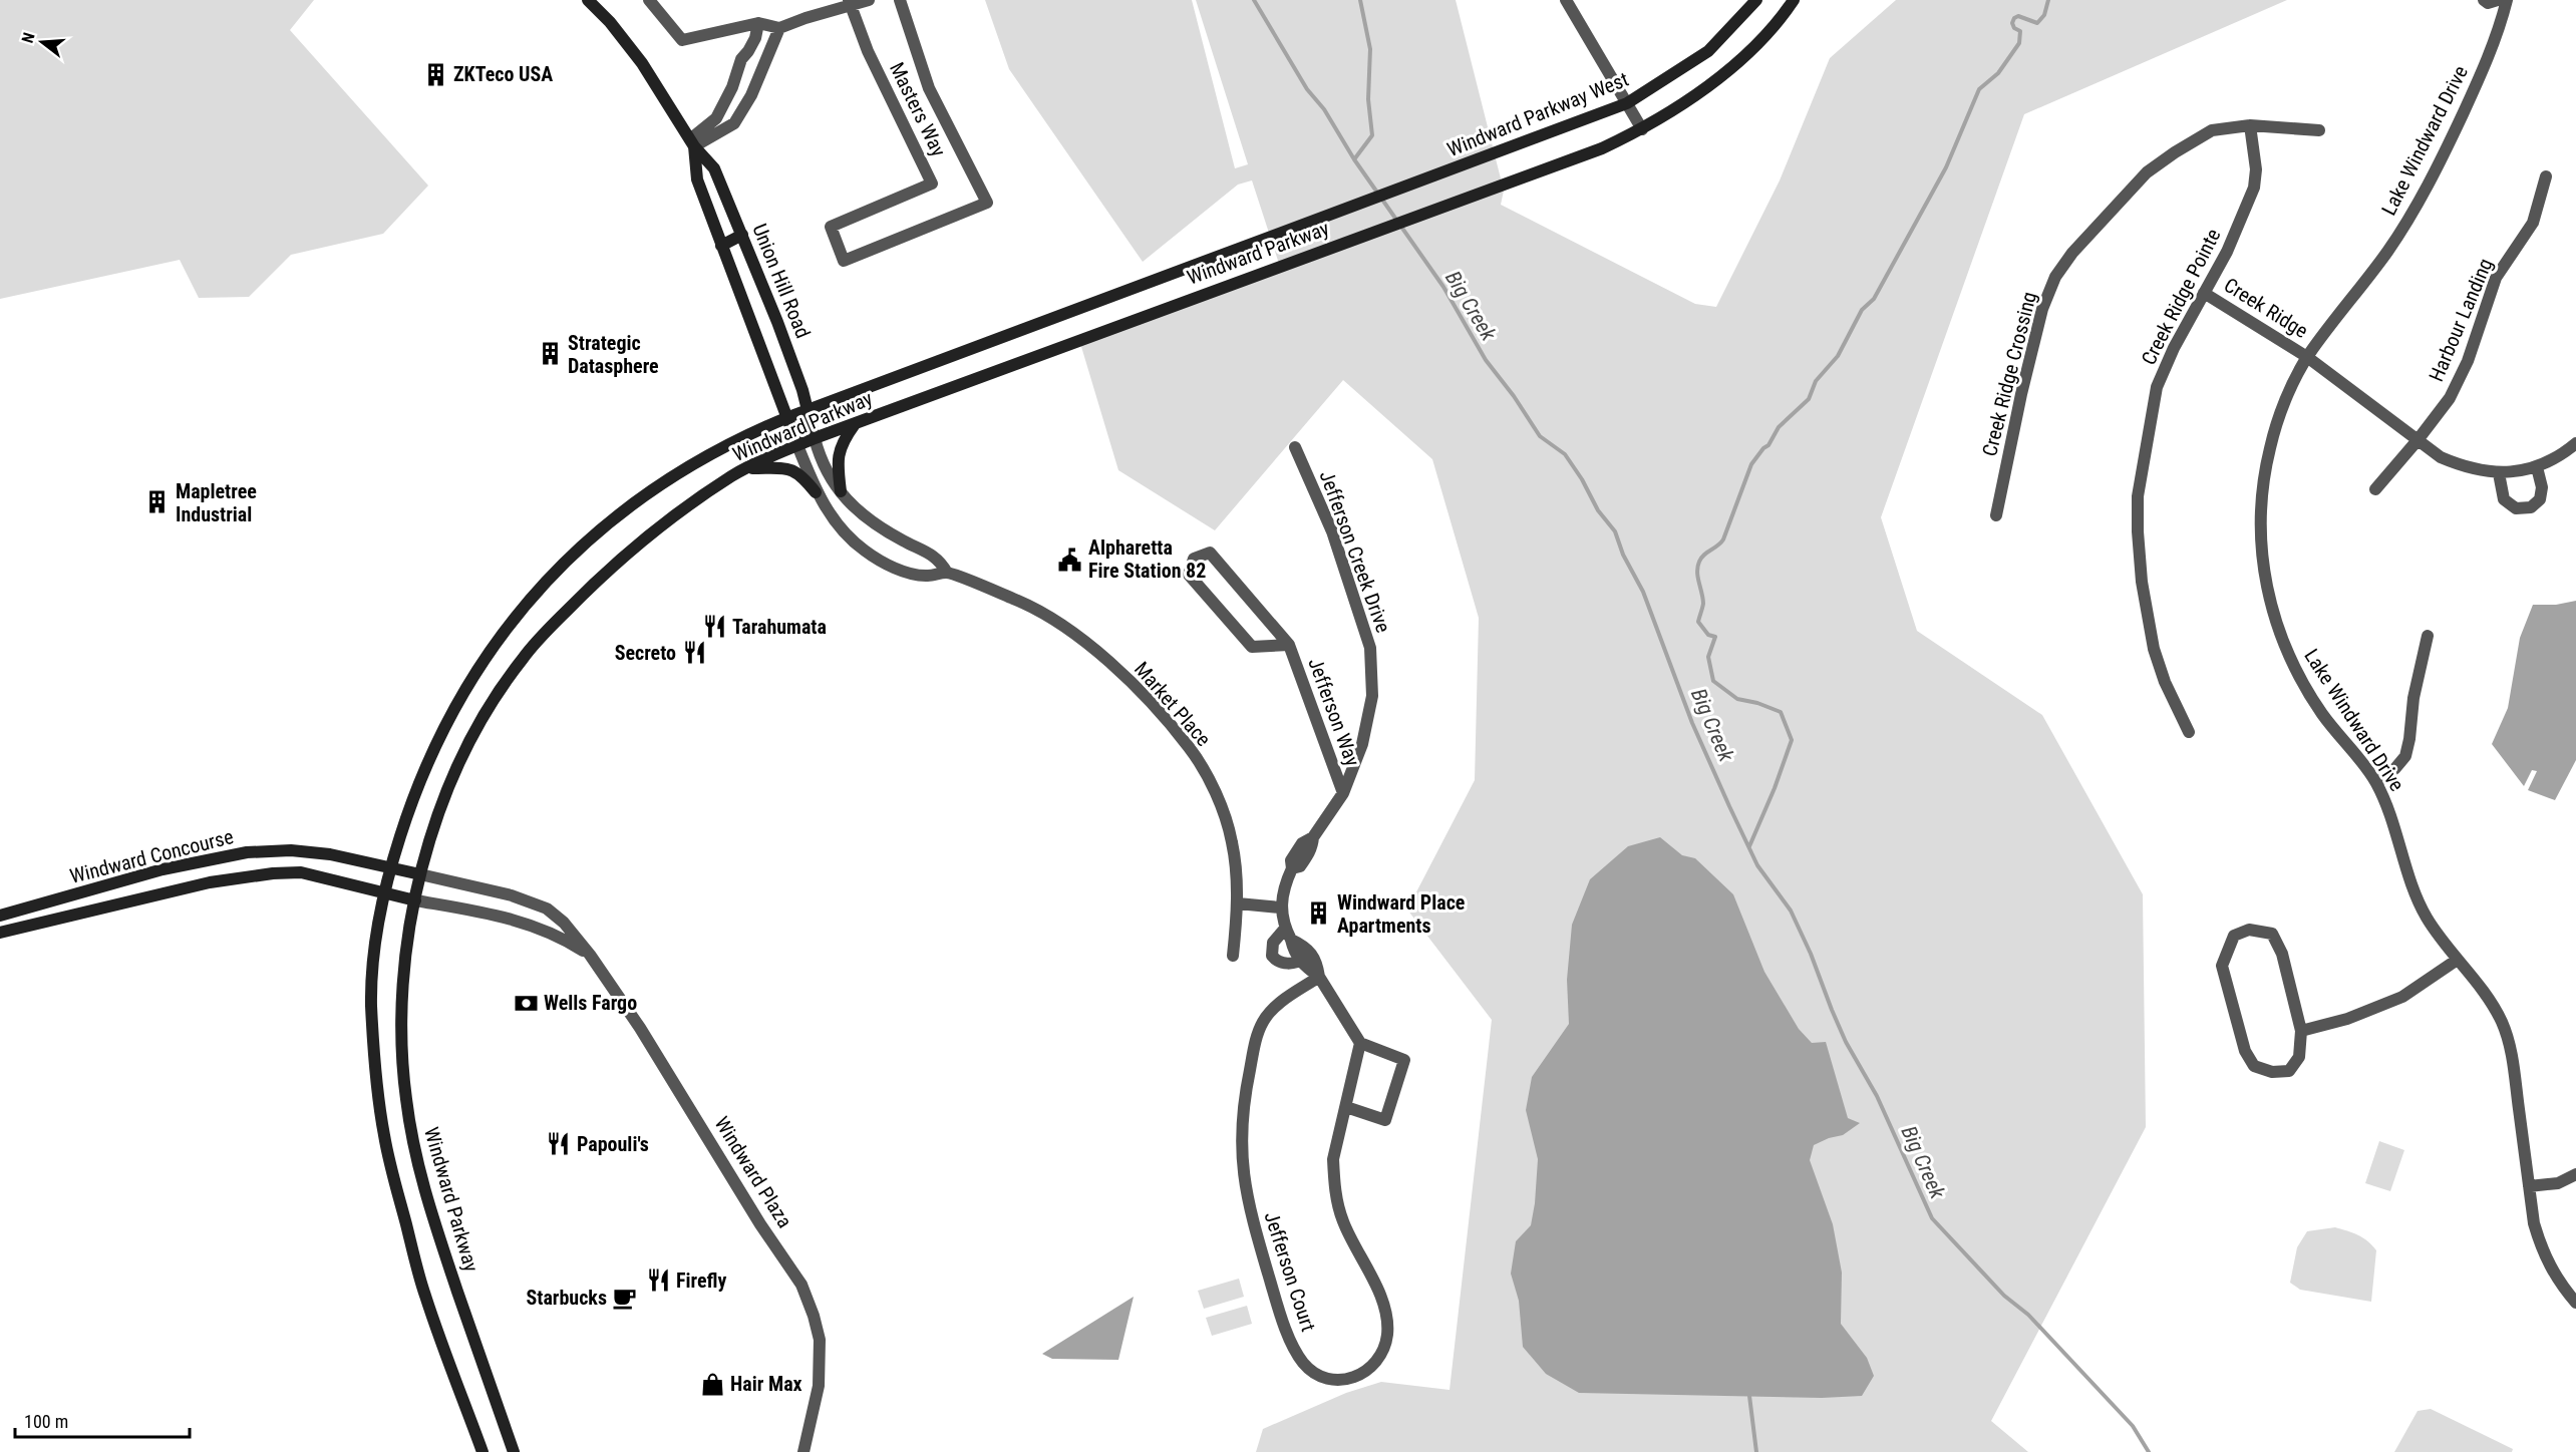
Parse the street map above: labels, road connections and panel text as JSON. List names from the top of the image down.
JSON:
{
  "streets": {
    "main road": [
      "Windward Parkway West",
      "Windward Parkway",
      "Union Hill Road",
      "Windward Concourse",
      "Windward Plaza"
    ],
    "street": [
      "Masters Way",
      "Lake Windward Drive",
      "Creek Ridge Pointe",
      "Creek Ridge",
      "Harbour Landing",
      "Creek Ridge Crossing",
      "Jefferson Creek Drive",
      "Market Place",
      "Jefferson Way",
      "Jefferson Court"
    ]
  },
  "crossings": [
    ["Windward Parkway West", "Windward Parkway"],
    ["Lake Windward Drive", "Creek Ridge"],
    ["Windward Parkway", "Union Hill Road"],
    ["Windward Parkway", "Market Place"],
    ["Windward Parkway", "Windward Concourse"],
    ["Windward Parkway", "Windward Plaza"],
    ["Union Hill Road", "Market Place"],
    ["Creek Ridge Pointe", "Creek Ridge"],
    ["Creek Ridge Pointe", "Creek Ridge Crossing"],
    ["Creek Ridge", "Harbour Landing"],
    ["Jefferson Creek Drive", "Jefferson Way"],
    ["Windward Concourse", "Windward Plaza"]
  ],
  "water": ["Big Creek"],
  "places": {
    "building": [
      "ZKTeco USA",
      "Strategic Datasphere",
      "Mapletree Industrial",
      "Windward Place Apartments"
    ],
    "public building": ["Alpharetta Fire Station 82"],
    "restaurant": [
      "Tarahumata",
      "Secreto",
      "Papouli's",
      "Firefly"
    ],
    "bank": ["Wells Fargo"],
    "cafe": ["Starbucks"],
    "shop": ["Hair Max"]
  },
  "scale_bar": "100 m",
  "north": "left"
}
